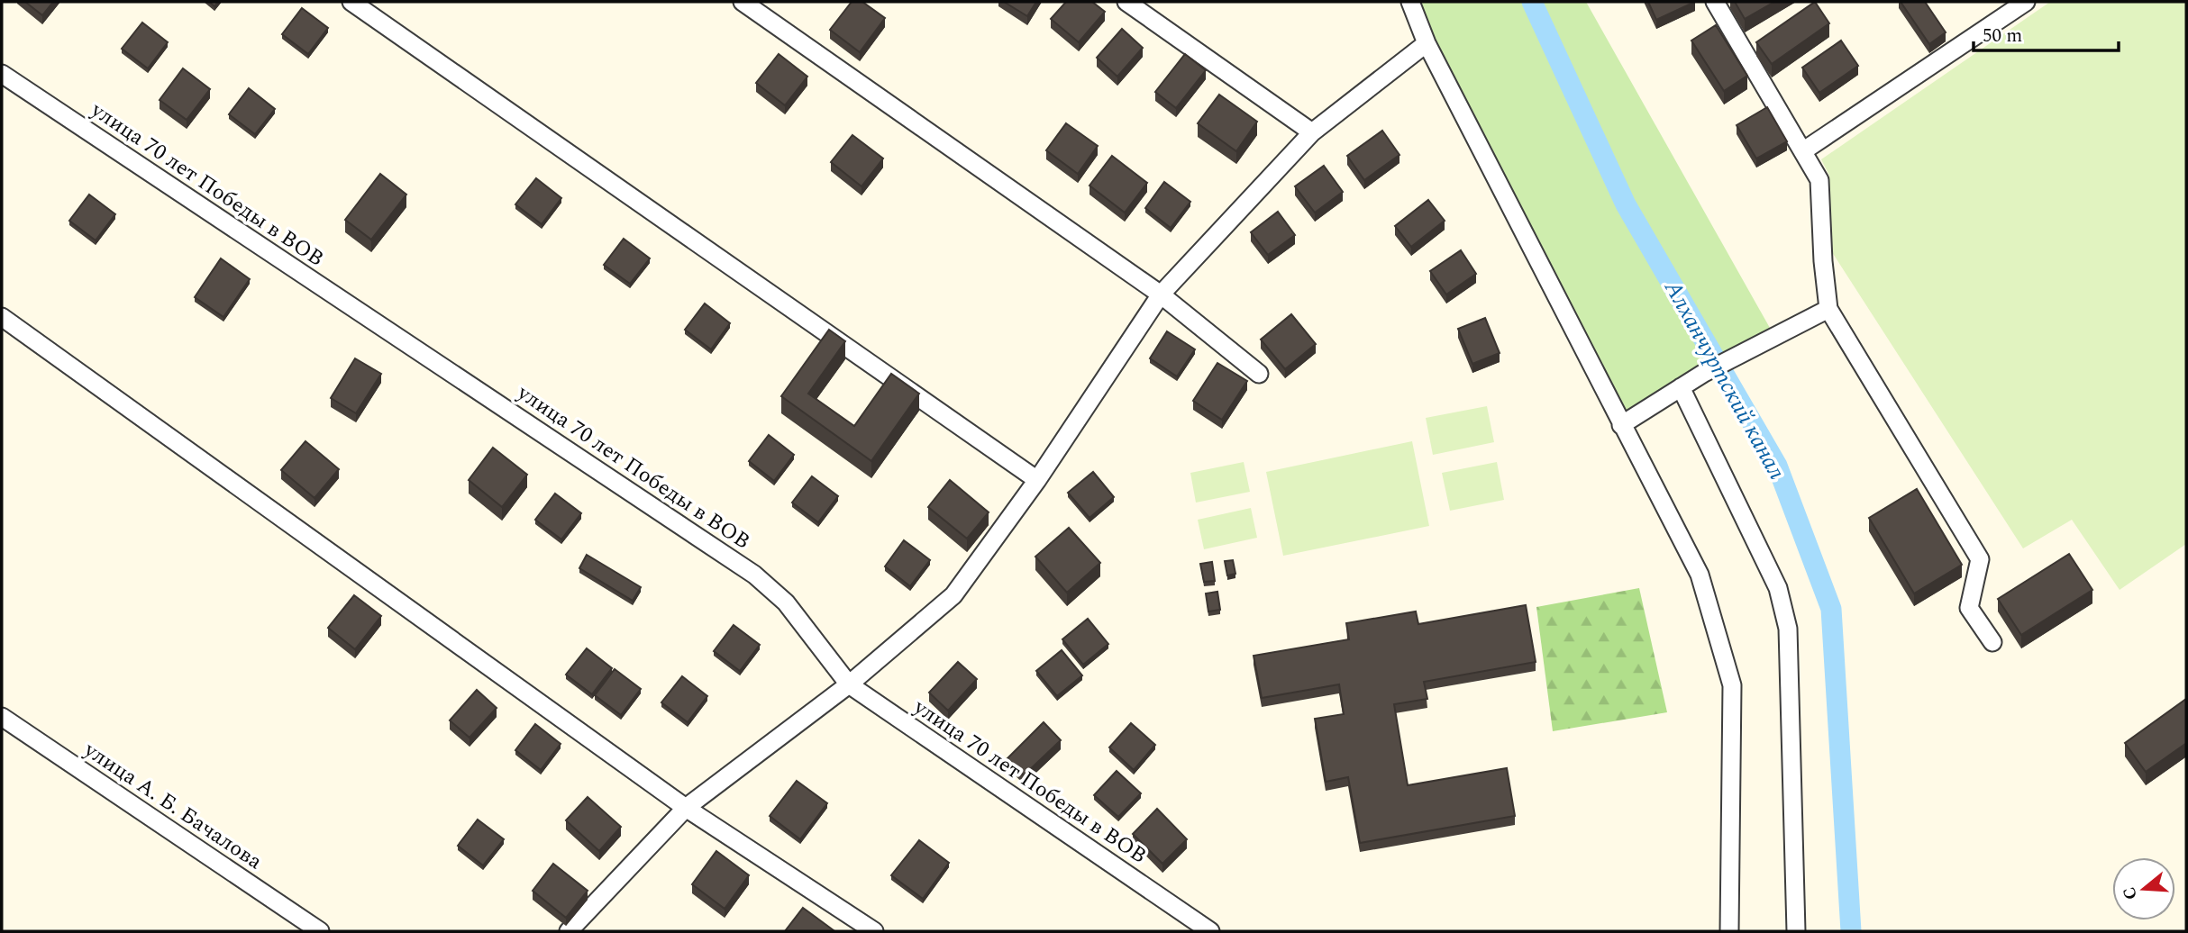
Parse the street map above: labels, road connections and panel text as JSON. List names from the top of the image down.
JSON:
{
  "streets": {
    "street": ["улица 70 лет Победы в ВОВ", "улица А. Б. Бачалова"]
  },
  "water": ["Алханчуртский канал"],
  "scale_bar": "50 m",
  "north": "left"
}
